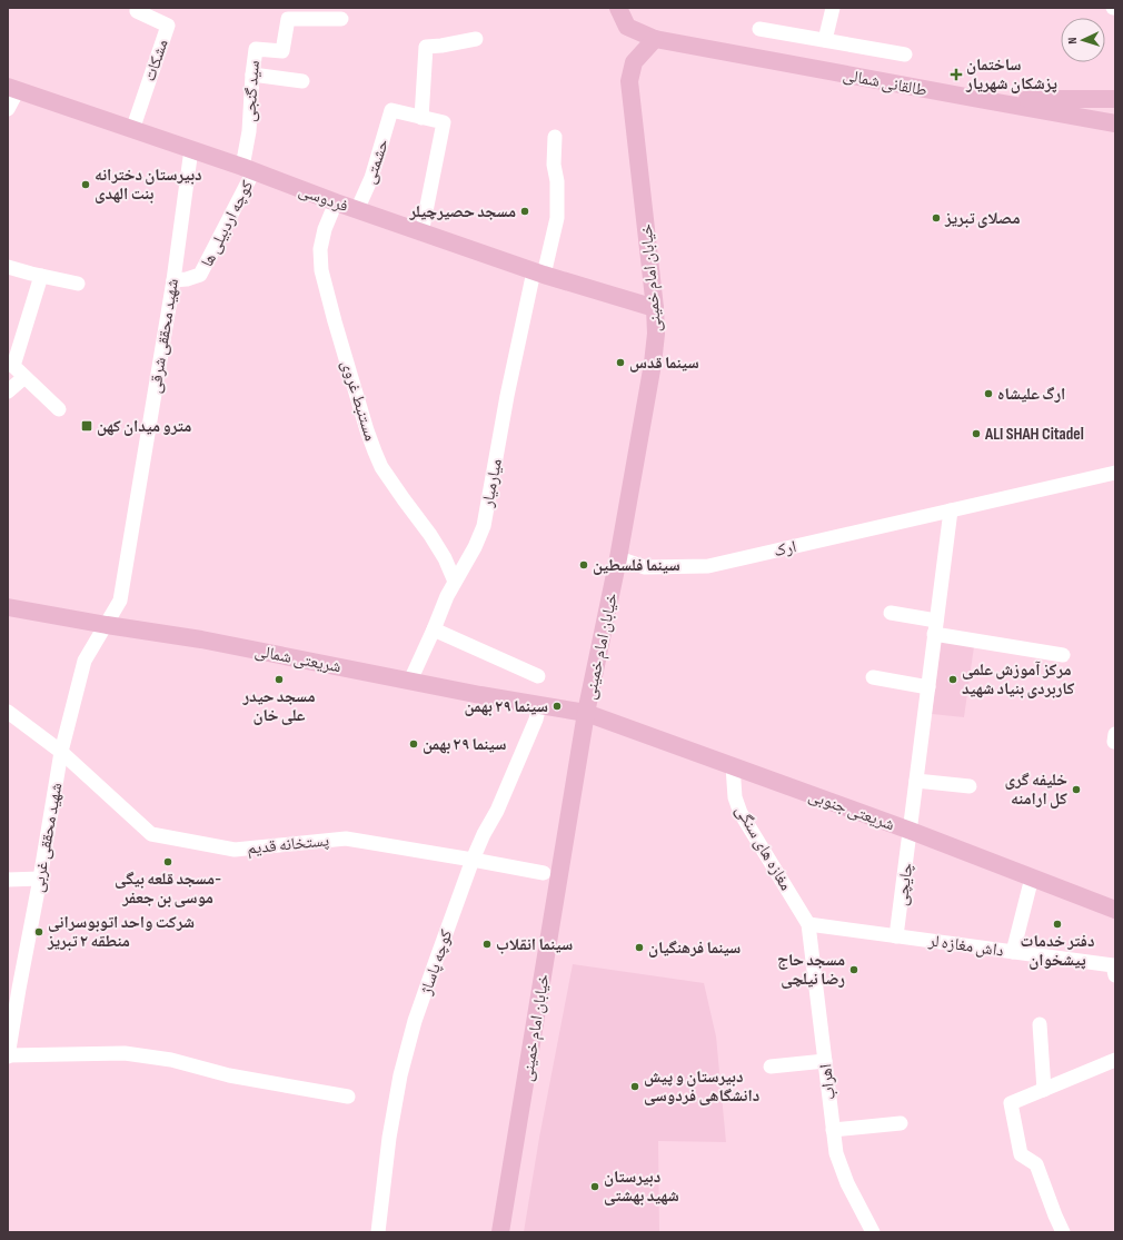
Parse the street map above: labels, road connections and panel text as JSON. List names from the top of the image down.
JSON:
{
  "streets": {
    "main road": [
      "طالقانی شمالی",
      "فردوسی",
      "خیابان امام خمینی",
      "شریعتی شمالی",
      "شریعتی جنوبی"
    ],
    "street": [
      "مشکات",
      "سید گنجی",
      "حشمتی",
      "کوچه اردبیلی ها",
      "شهید محققی شرقی",
      "مستنبط غروی",
      "میارمیار",
      "ارک",
      "شهید محققی غربی",
      "پستخانه قدیم",
      "مغازه های سنگی",
      "چایچی",
      "داش مغازه لر",
      "کوچه پاساژ",
      "اهراب"
    ]
  },
  "crossings": [
    ["مشکات", "فردوسی"],
    ["طالقانی شمالی", "خیابان امام خمینی"],
    ["سید گنجی", "فردوسی"],
    ["سید گنجی", "کوچه اردبیلی ها"],
    ["حشمتی", "فردوسی"],
    ["فردوسی", "کوچه اردبیلی ها"],
    ["فردوسی", "خیابان امام خمینی"],
    ["فردوسی", "شهید محققی شرقی"],
    ["فردوسی", "مستنبط غروی"],
    ["فردوسی", "میارمیار"],
    ["کوچه اردبیلی ها", "شهید محققی شرقی"],
    ["خیابان امام خمینی", "ارک"],
    ["خیابان امام خمینی", "شریعتی شمالی"],
    ["خیابان امام خمینی", "شریعتی جنوبی"],
    ["شهید محققی شرقی", "شریعتی شمالی"],
    ["شهید محققی شرقی", "شهید محققی غربی"],
    ["مستنبط غروی", "میارمیار"],
    ["میارمیار", "شریعتی شمالی"],
    ["شریعتی شمالی", "شریعتی جنوبی"],
    ["شریعتی شمالی", "شهید محققی غربی"],
    ["شریعتی شمالی", "کوچه پاساژ"],
    ["شریعتی جنوبی", "مغازه های سنگی"],
    ["شریعتی جنوبی", "چایچی"],
    ["شهید محققی غربی", "پستخانه قدیم"],
    ["پستخانه قدیم", "کوچه پاساژ"],
    ["مغازه های سنگی", "داش مغازه لر"],
    ["مغازه های سنگی", "اهراب"],
    ["چایچی", "داش مغازه لر"],
    ["داش مغازه لر", "اهراب"]
  ],
  "places": {
    "health": ["ساختمان پزشکان شهریار"],
    "other": [
      "دبیرستان دخترانه بنت الهدی",
      "مسجد حصیرچیلر",
      "مصلای تبریز",
      "سینما قدس",
      "ارگ علیشاه",
      "ALI SHAH Citadel",
      "سینما فلسطین",
      "مسجد حیدر علی خان",
      "مرکز آموزش علمی کاربردی بنیاد شهید",
      "سینما ٢٩ بهمن",
      "سینما ۲۹ بهمن",
      "خلیفه گری کل ارامنه",
      "مسجد قلعه بیگی- موسی بن جعفر",
      "دفتر خدمات پیشخوان",
      "شرکت واحد اتوبوسرانی منطقه ۲ تبریز",
      "سینما انقلاب",
      "سینما فرهنگیان",
      "مسجد حاج رضا نیلچی",
      "دبیرستان و پیش دانشگاهی فردوسی",
      "دبیرستان شهید بهشتی"
    ],
    "transit": ["مترو میدان کهن"]
  },
  "north": "left"
}
